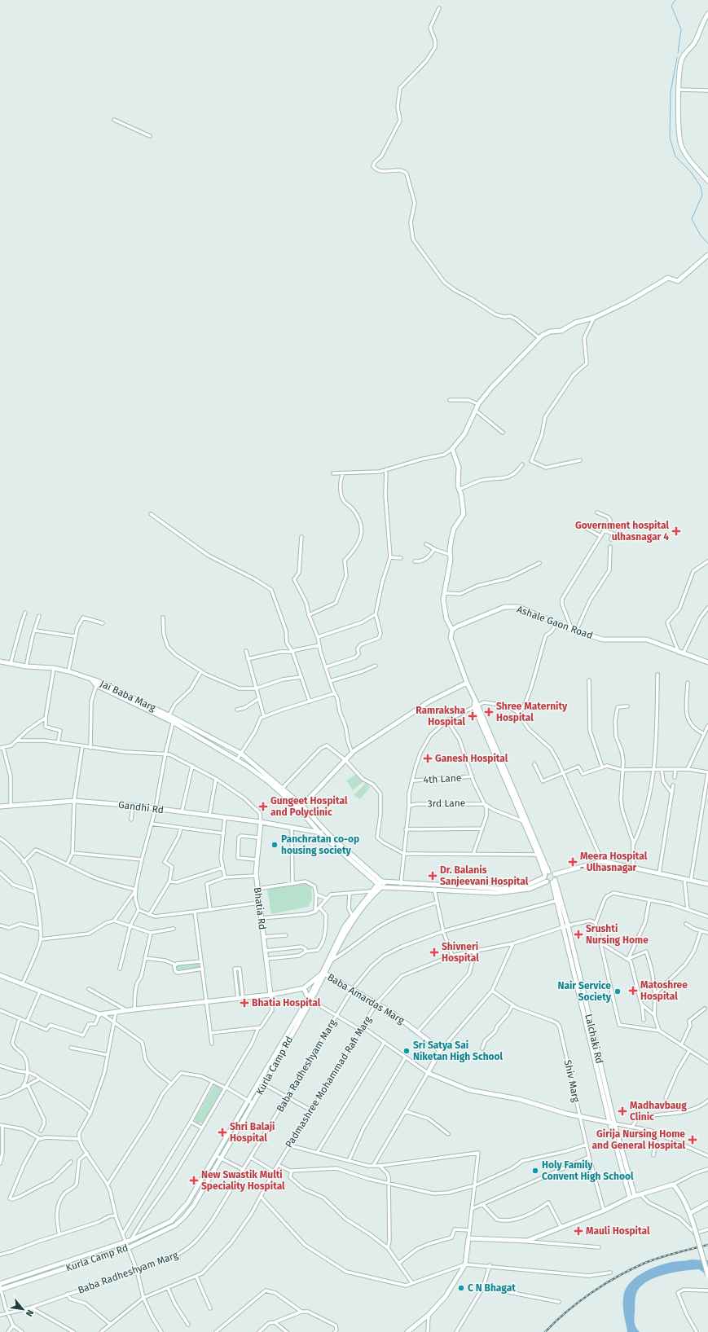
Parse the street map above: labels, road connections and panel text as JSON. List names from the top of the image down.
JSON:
{
  "streets": {
    "street": [
      "Ashale Gaon Road",
      "Jai Baba Marg",
      "4th Lane",
      "3rd Lane",
      "Gandhi Rd",
      "Bhatia Rd",
      "Baba Amardas Marg",
      "Lalchaki Rd",
      "Kurla Camp Rd",
      "Baba Radheshyam Marg",
      "Shiv Marg",
      "Padmashree Mohammad Rafi Marg"
    ]
  },
  "crossings": [
    ["Jai Baba Marg", "Gandhi Rd"],
    ["Gandhi Rd", "Bhatia Rd"],
    ["Baba Amardas Marg", "Kurla Camp Rd"],
    ["Baba Amardas Marg", "Baba Radheshyam Marg"],
    ["Baba Amardas Marg", "Padmashree Mohammad Rafi Marg"],
    ["Lalchaki Rd", "Baba Radheshyam Marg"],
    ["Lalchaki Rd", "Padmashree Mohammad Rafi Marg"]
  ],
  "places": {
    "health": [
      "Government hospital ulhasnagar 4",
      "Shree Maternity Hospital",
      "Ramraksha Hospital",
      "Ganesh Hospital",
      "Gungeet Hospital and Polyclinic",
      "Meera Hospital - Ulhasnagar",
      "Dr. Balanis Sanjeevani Hospital",
      "Srushti Nursing Home",
      "Shivneri Hospital",
      "Matoshree Hospital",
      "Bhatia Hospital",
      "Madhavbaug Clinic",
      "Shri Balaji Hospital",
      "Girija Nursing Home and General Hospital",
      "New Swastik Multi Speciality Hospital",
      "Mauli Hospital"
    ],
    "other": [
      "Panchratan co-op housing society",
      "Nair Service Society",
      "Sri Satya Sai Niketan High School",
      "Holy Family Convent High School",
      "C N Bhagat"
    ]
  },
  "north": "bottom right"
}
